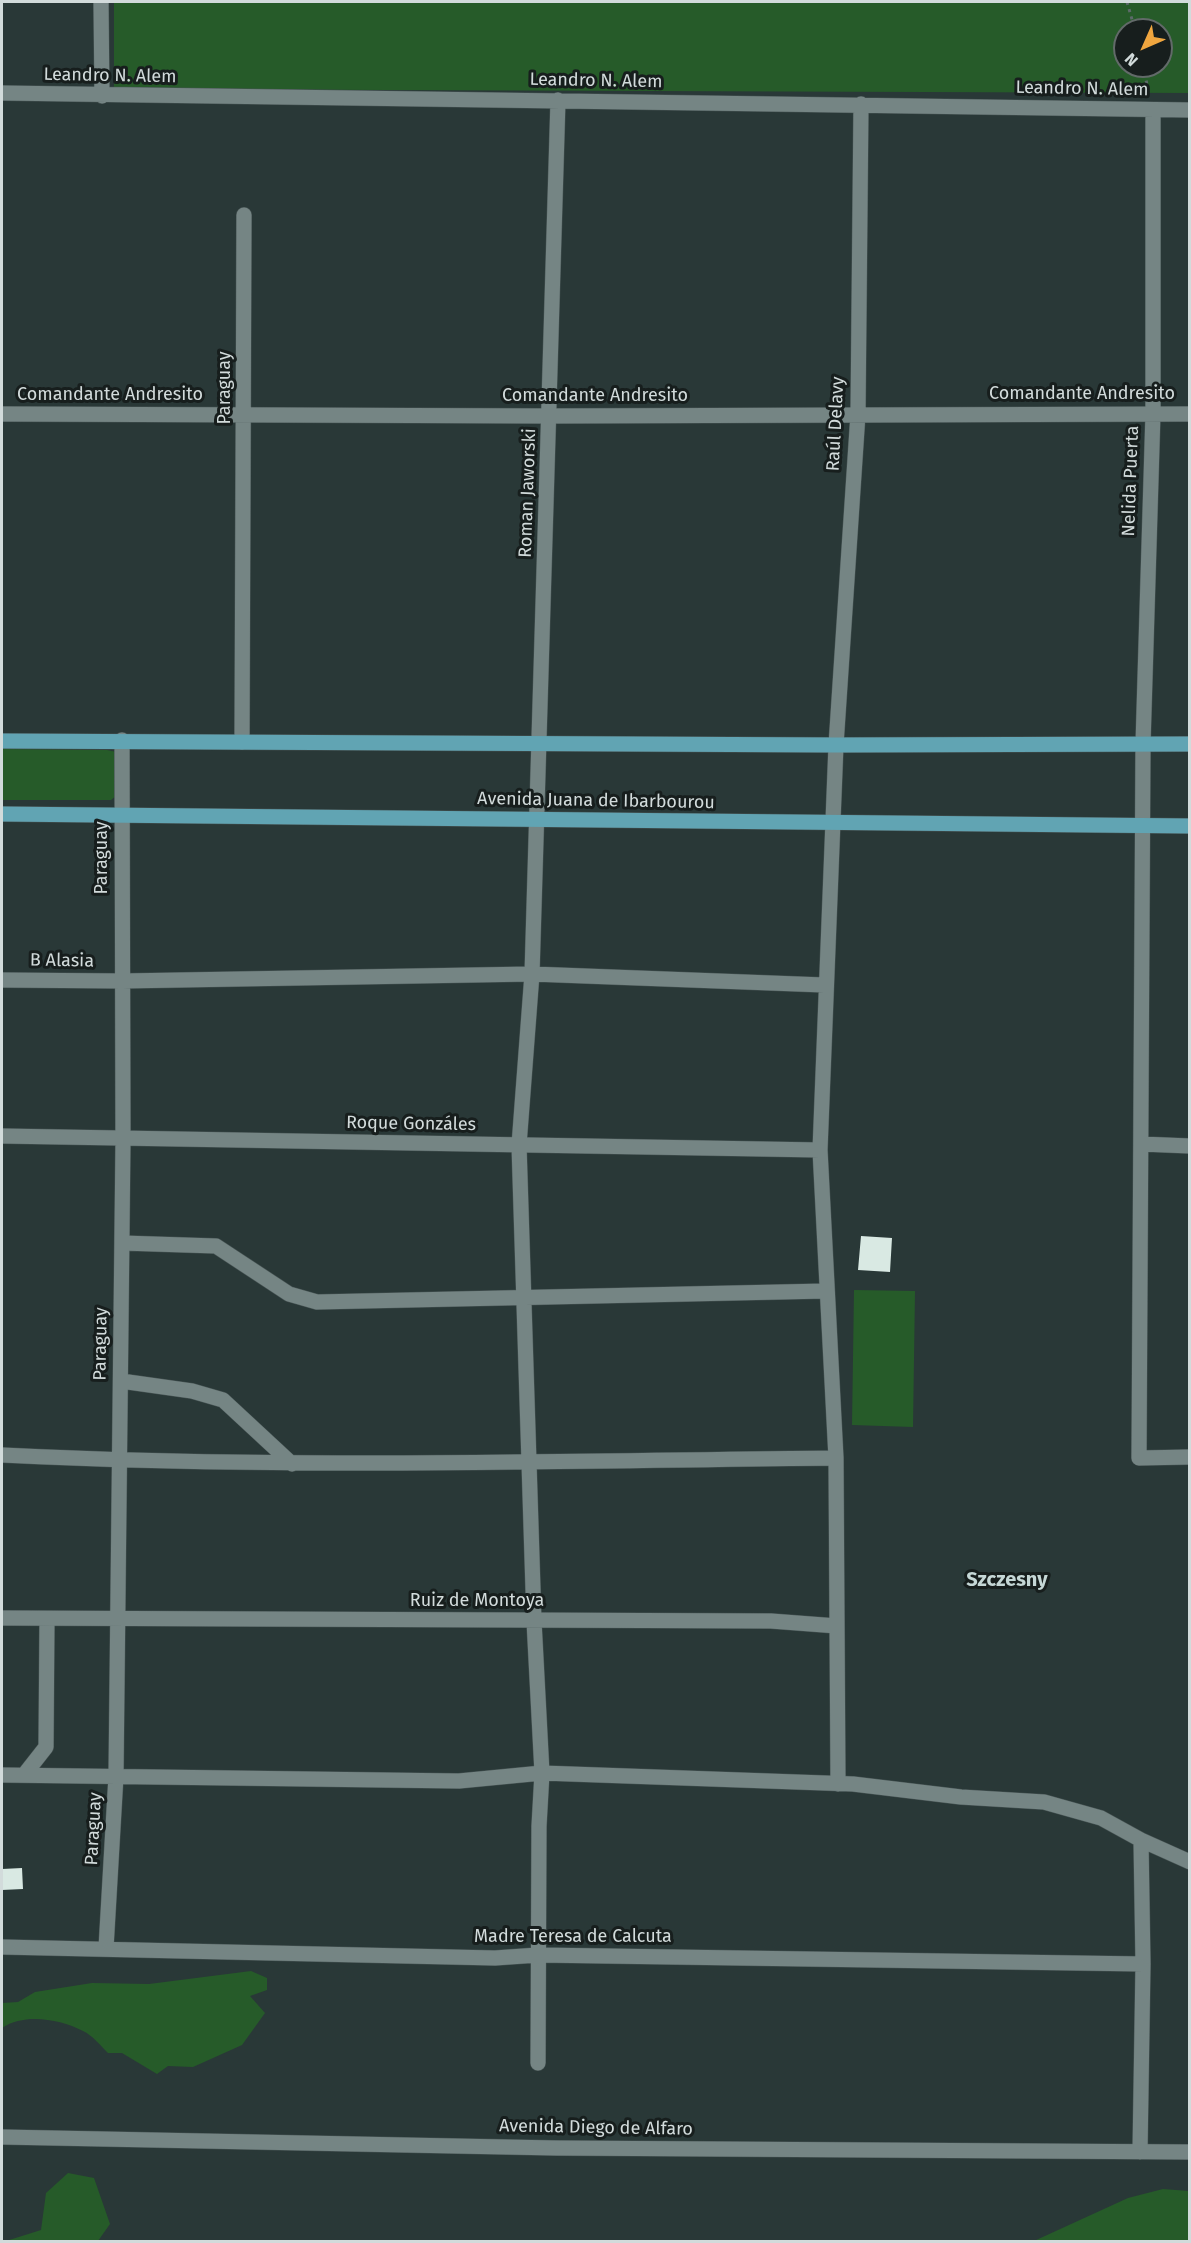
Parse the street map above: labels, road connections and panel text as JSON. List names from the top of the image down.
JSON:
{
  "streets": {
    "main road": ["Avenida Juana de Ibarbourou"],
    "street": [
      "Leandro N. Alem",
      "Paraguay",
      "Comandante Andresito",
      "Raúl Delavy",
      "Nelida Puerta",
      "Roman Jaworski",
      "B Alasia",
      "Roque Gonzáles",
      "Ruiz de Montoya",
      "Madre Teresa de Calcuta",
      "Avenida Diego de Alfaro"
    ]
  },
  "crossings": [
    ["Leandro N. Alem", "Raúl Delavy"],
    ["Leandro N. Alem", "Nelida Puerta"],
    ["Leandro N. Alem", "Roman Jaworski"],
    ["Paraguay", "Comandante Andresito"],
    ["Paraguay", "Avenida Juana de Ibarbourou"],
    ["Paraguay", "B Alasia"],
    ["Paraguay", "Roque Gonzáles"],
    ["Paraguay", "Ruiz de Montoya"],
    ["Paraguay", "Madre Teresa de Calcuta"],
    ["Comandante Andresito", "Raúl Delavy"],
    ["Comandante Andresito", "Nelida Puerta"],
    ["Comandante Andresito", "Roman Jaworski"],
    ["Raúl Delavy", "Avenida Juana de Ibarbourou"],
    ["Raúl Delavy", "B Alasia"],
    ["Raúl Delavy", "Roque Gonzáles"],
    ["Nelida Puerta", "Avenida Juana de Ibarbourou"],
    ["Roman Jaworski", "Avenida Juana de Ibarbourou"],
    ["Roman Jaworski", "B Alasia"],
    ["Roman Jaworski", "Roque Gonzáles"],
    ["Roman Jaworski", "Ruiz de Montoya"],
    ["Roman Jaworski", "Madre Teresa de Calcuta"]
  ],
  "districts": ["Szczesny"],
  "north": "bottom left"
}
